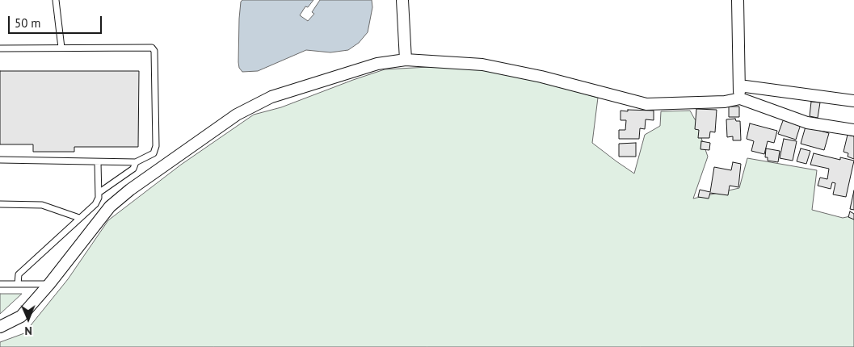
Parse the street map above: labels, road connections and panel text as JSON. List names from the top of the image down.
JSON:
{
  "scale_bar": "50 m",
  "north": "bottom"
}
